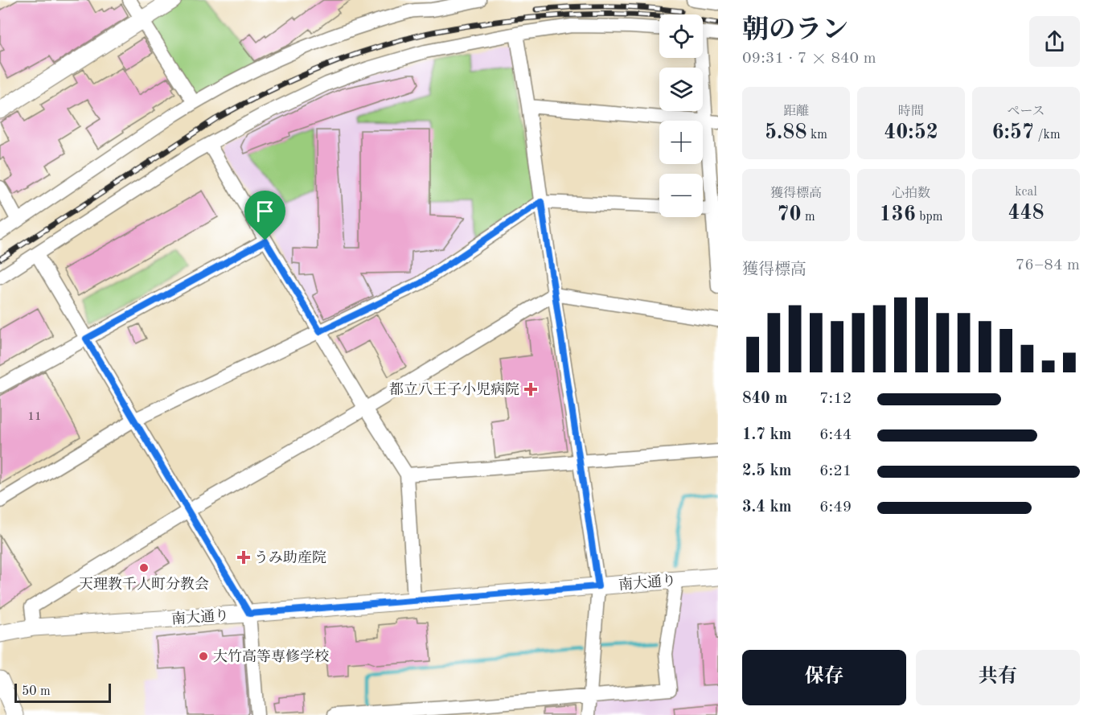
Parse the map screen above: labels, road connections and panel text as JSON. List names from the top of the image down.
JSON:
{
  "streets": {
    "street": ["南大通り"]
  },
  "places": {
    "health": ["都立八王子小児病院", "うみ助産院"],
    "other": ["天理教千人町分教会", "大竹高等専修学校"]
  },
  "house_numbers": ["11"],
  "scale_bar": "50 m",
  "page": {
    "heading": ["朝のラン", "09:31 · 7 × 840 m"],
    "map_buttons": ["+", "−"],
    "stats": [
      ["距離", "5.88 km"],
      ["時間", "40:52"],
      ["ペース", "6:57 /km"],
      ["獲得標高", "70 m"],
      ["心拍数", "136 bpm"],
      ["kcal", "448"]
    ],
    "chart": ["獲得標高", "76–84 m"],
    "list": [
      {
        "name": "840 m",
        "note": "7:12"
      },
      {
        "name": "1.7 km",
        "note": "6:44"
      },
      {
        "name": "2.5 km",
        "note": "6:21"
      },
      {
        "name": "3.4 km",
        "note": "6:49"
      }
    ],
    "buttons": ["保存", "共有"],
    "scale": "50 m"
  }
}
